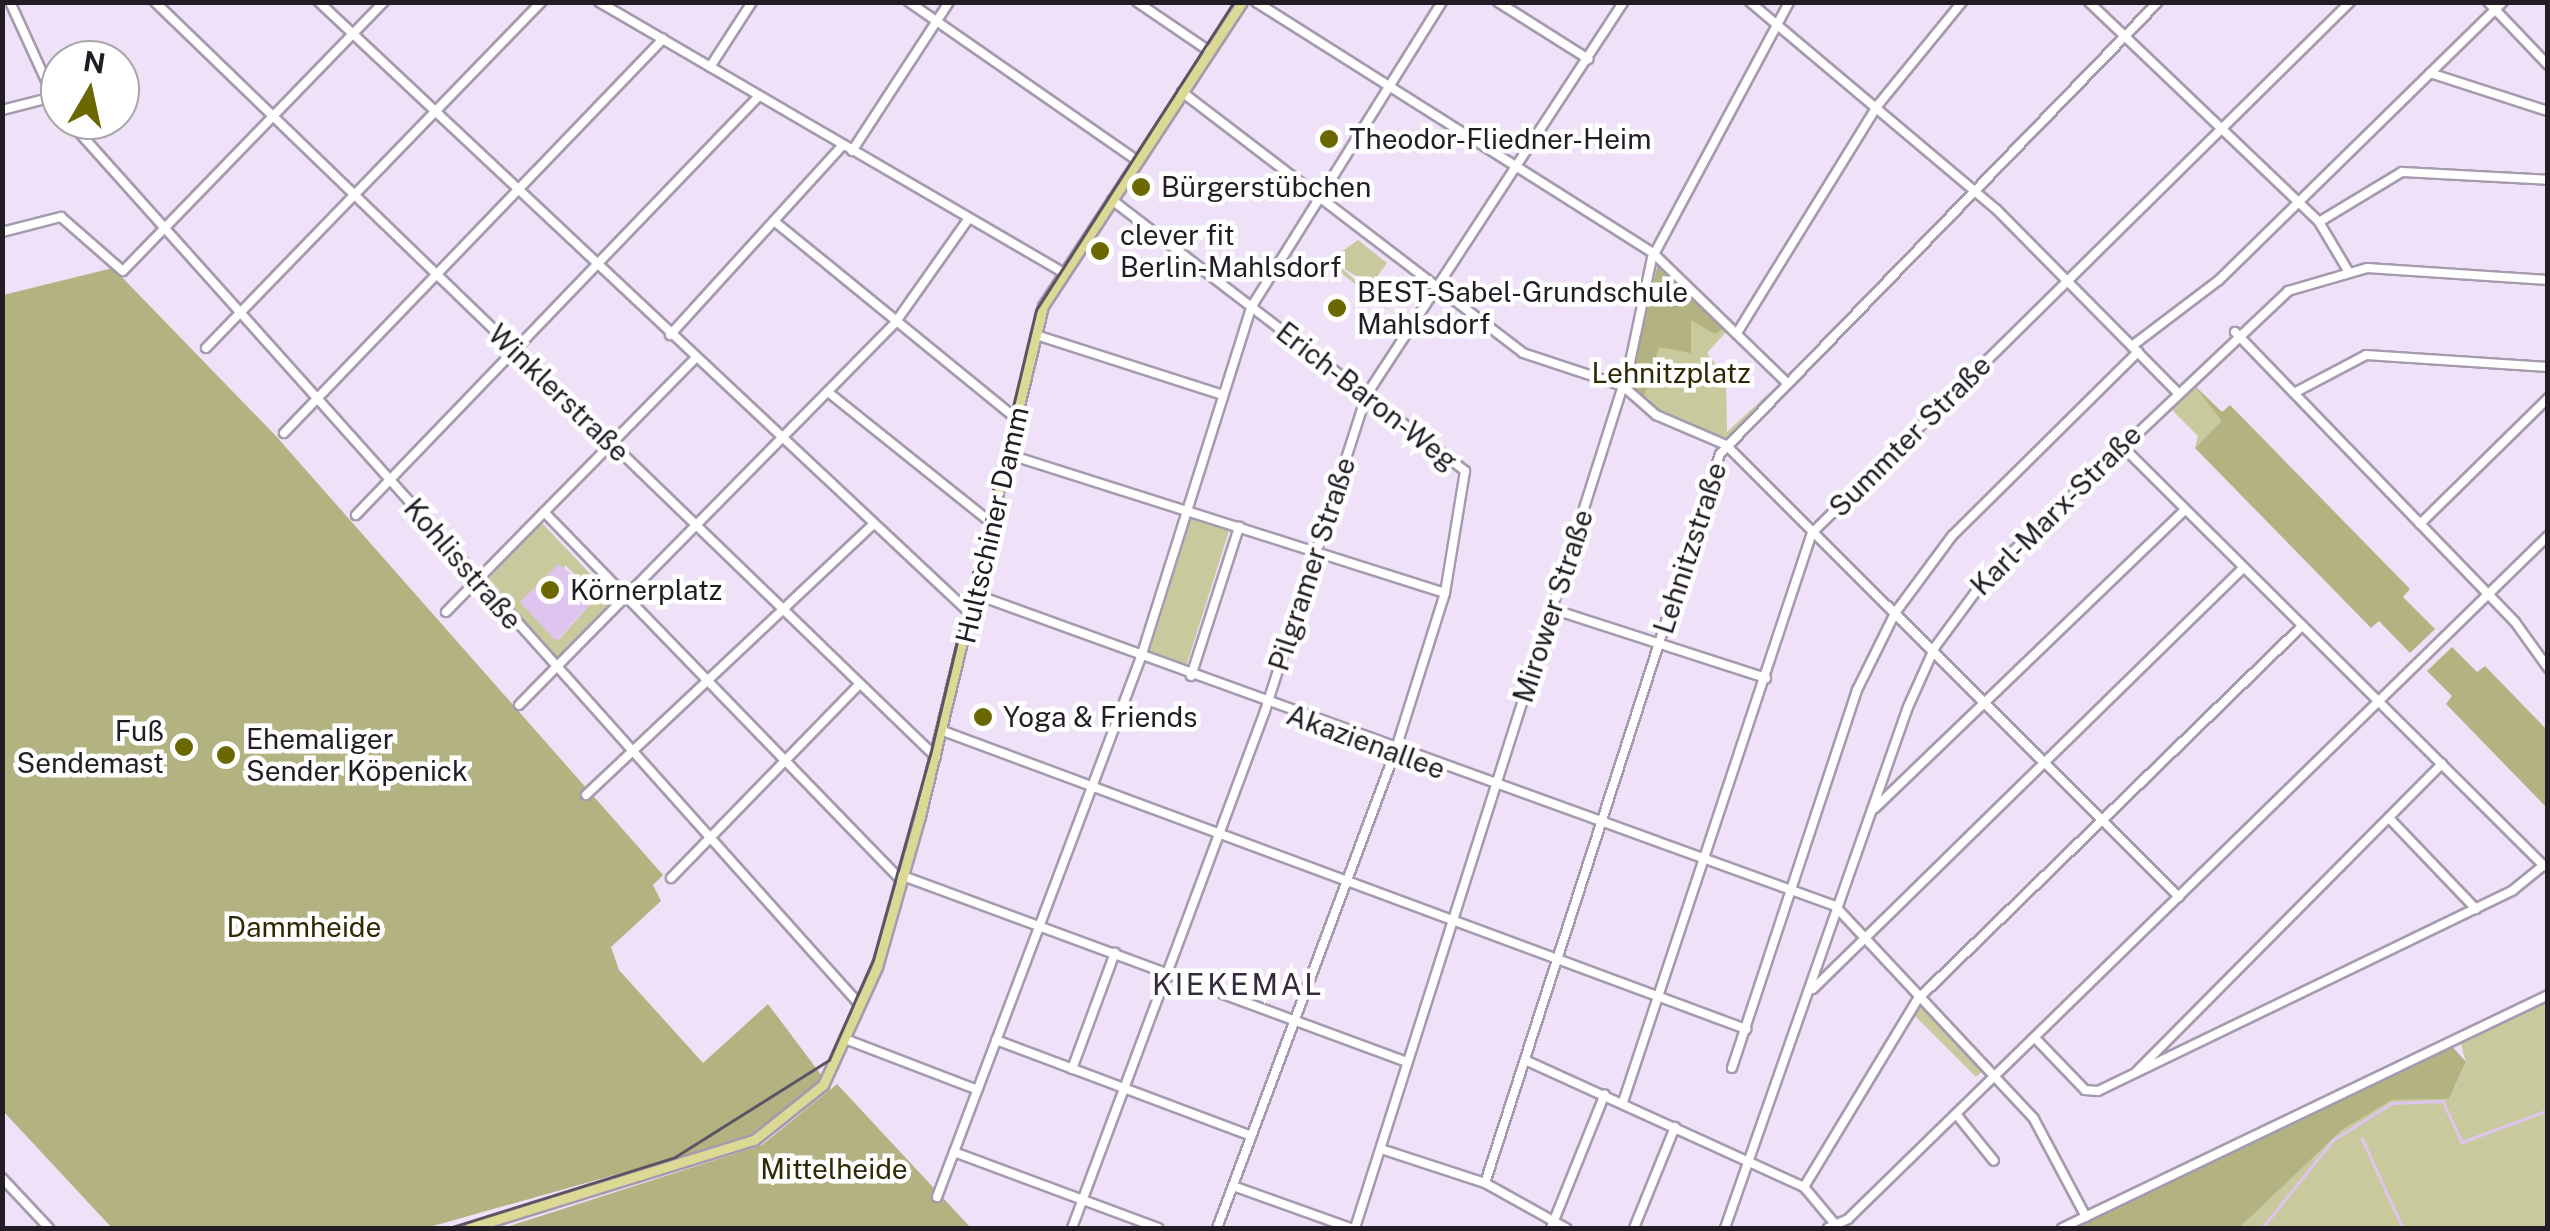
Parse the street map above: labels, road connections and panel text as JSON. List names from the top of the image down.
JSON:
{
  "streets": {
    "main road": ["Hultschiner Damm"],
    "street": [
      "Winklerstraße",
      "Erich-Baron-Weg",
      "Summter Straße",
      "Karl-Marx-Straße",
      "Lehnitzstraße",
      "Kohlisstraße",
      "Pilgramer Straße",
      "Mirower Straße",
      "Akazienallee"
    ]
  },
  "crossings": [
    ["Winklerstraße", "Hultschiner Damm"],
    ["Erich-Baron-Weg", "Hultschiner Damm"],
    ["Erich-Baron-Weg", "Pilgramer Straße"],
    ["Erich-Baron-Weg", "Akazienallee"],
    ["Summter Straße", "Akazienallee"],
    ["Karl-Marx-Straße", "Akazienallee"],
    ["Hultschiner Damm", "Kohlisstraße"],
    ["Hultschiner Damm", "Akazienallee"],
    ["Lehnitzstraße", "Akazienallee"],
    ["Pilgramer Straße", "Akazienallee"],
    ["Mirower Straße", "Akazienallee"]
  ],
  "districts": ["KIEKEMAL"],
  "parks": ["Lehnitzplatz", "Dammheide", "Mittelheide"],
  "places": [
    "Theodor-Fliedner-Heim",
    "Bürgerstübchen",
    "clever fit Berlin-Mahlsdorf",
    "BEST-Sabel-Grundschule Mahlsdorf",
    "Körnerplatz",
    "Yoga & Friends",
    "Fuß Sendemast",
    "Ehemaliger Sender Köpenick"
  ],
  "north": "top"
}
